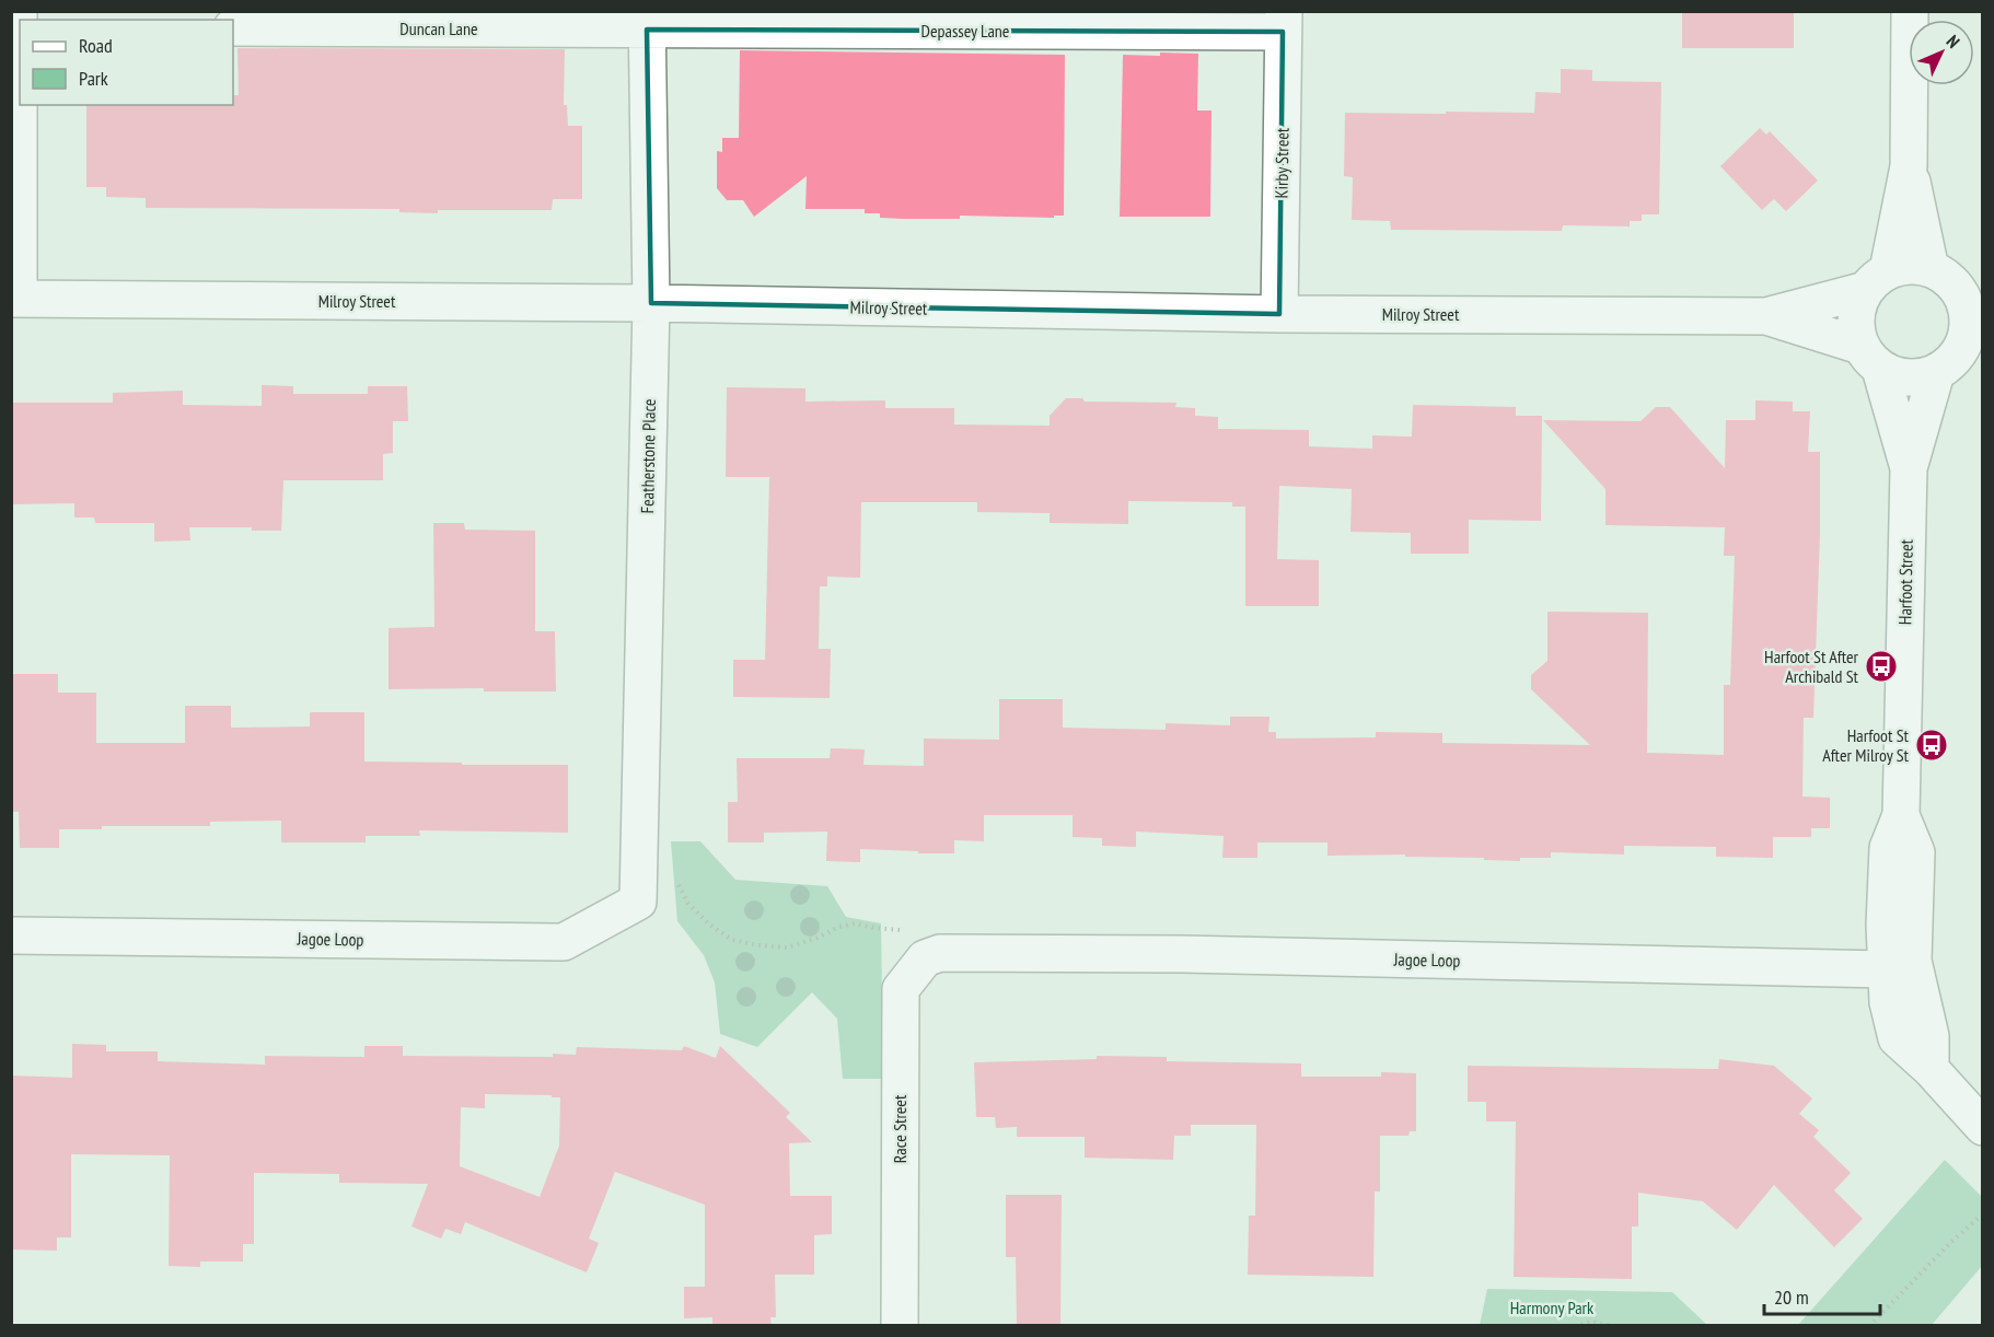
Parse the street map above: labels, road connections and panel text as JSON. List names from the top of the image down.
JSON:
{
  "streets": {
    "street": [
      "Duncan Lane",
      "Depassey Lane",
      "Kirby Street",
      "Milroy Street",
      "Featherstone Place",
      "Harfoot Street",
      "Jagoe Loop",
      "Race Street"
    ]
  },
  "crossings": [
    ["Duncan Lane", "Depassey Lane"],
    ["Duncan Lane", "Featherstone Place"],
    ["Depassey Lane", "Kirby Street"],
    ["Depassey Lane", "Featherstone Place"],
    ["Kirby Street", "Milroy Street"],
    ["Milroy Street", "Featherstone Place"],
    ["Milroy Street", "Harfoot Street"],
    ["Featherstone Place", "Jagoe Loop"],
    ["Harfoot Street", "Jagoe Loop"],
    ["Jagoe Loop", "Race Street"]
  ],
  "parks": ["Harmony Park"],
  "places": {
    "bus stop": ["Harfoot St After Archibald St", "Harfoot St After Milroy St"]
  },
  "legend": ["Road", "Park"],
  "scale_bar": "20 m",
  "north": "top right"
}
